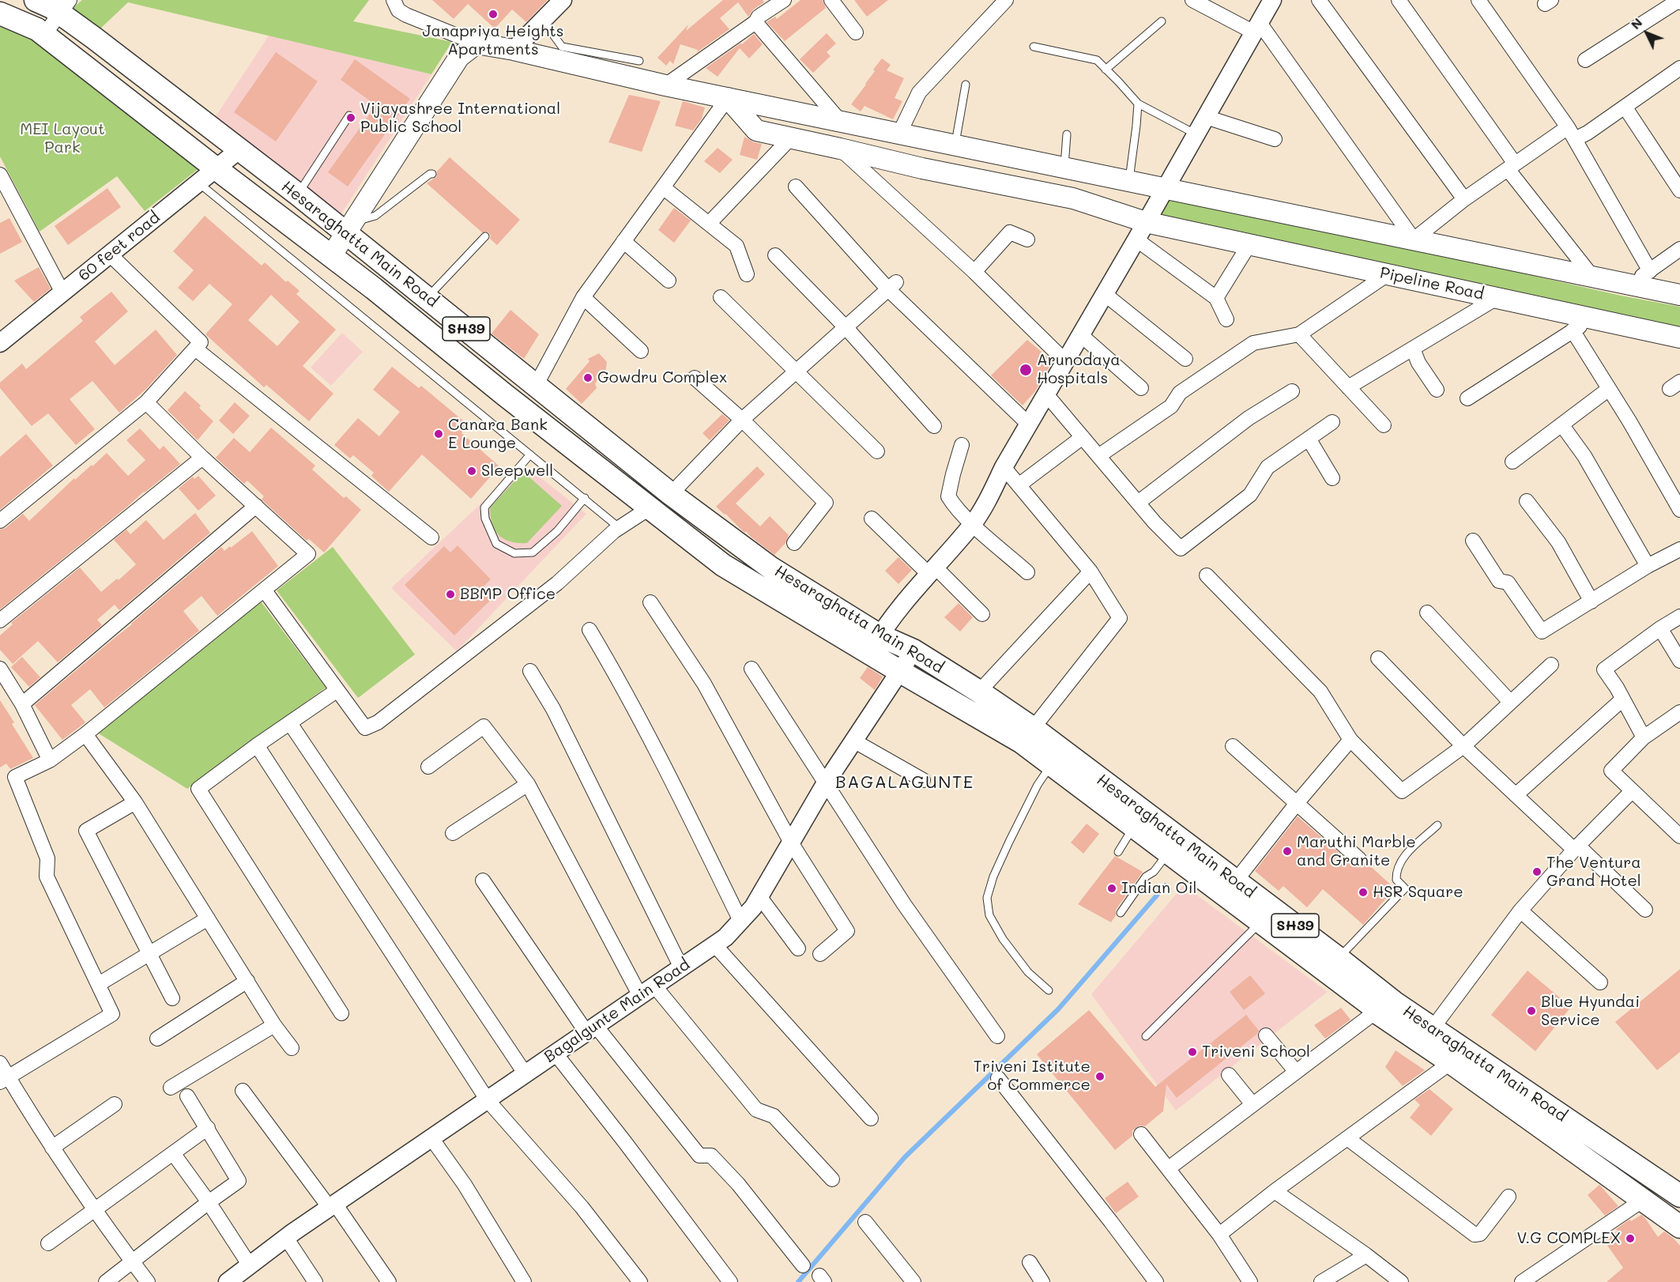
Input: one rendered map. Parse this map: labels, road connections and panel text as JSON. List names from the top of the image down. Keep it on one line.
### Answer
{"streets":{"main road":["Hesaraghatta Main Road","Pipeline Road","SH39"],"street":["60 feet road","Bagalgunte Main Road"]},"crossings":[["Hesaraghatta Main Road","60 feet road"],["Hesaraghatta Main Road","Bagalgunte Main Road"]],"districts":["BAGALAGUNTE"],"parks":["MEI Layout Park"],"places":["Janapriya Heights Apartments","Vijayashree International Public School","Arunodaya Hospitals","Gowdru Complex","Canara Bank E Lounge","Sleepwell","BBMP Office","Maruthi Marble and Granite","The Ventura Grand Hotel","Indian Oil","HSR Square","Blue Hyundai Service","Triveni School","Triveni Istitute of Commerce","V.G COMPLEX"],"north":"top left"}
